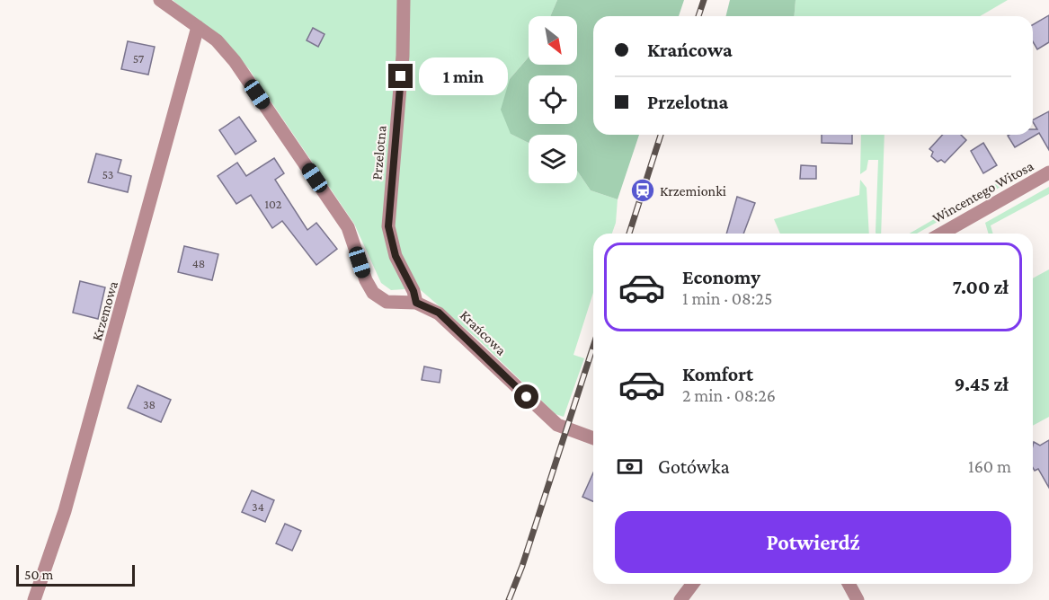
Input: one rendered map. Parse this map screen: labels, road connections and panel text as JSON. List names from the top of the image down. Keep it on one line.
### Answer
{"streets":{"street":["Przelotna","Wincentego Witosa","Krzemowa","Krańcowa"]},"crossings":[["Przelotna","Krańcowa"],["Krzemowa","Krańcowa"]],"places":{"station":["Krzemionki"]},"house_numbers":["57","53","102","48","38","34"],"scale_bar":"50 m","north":"bottom right","page":{"banner":["Krańcowa","Przelotna"],"bubble":"1 min","list":[{"name":"Economy","note":"1 min · 08:25","value":"7.00 zł"},{"name":"Komfort","note":"2 min · 08:26","value":"9.45 zł"}],"pay":["Gotówka","160 m"],"buttons":"Potwierdź","scale":"50 m"}}
